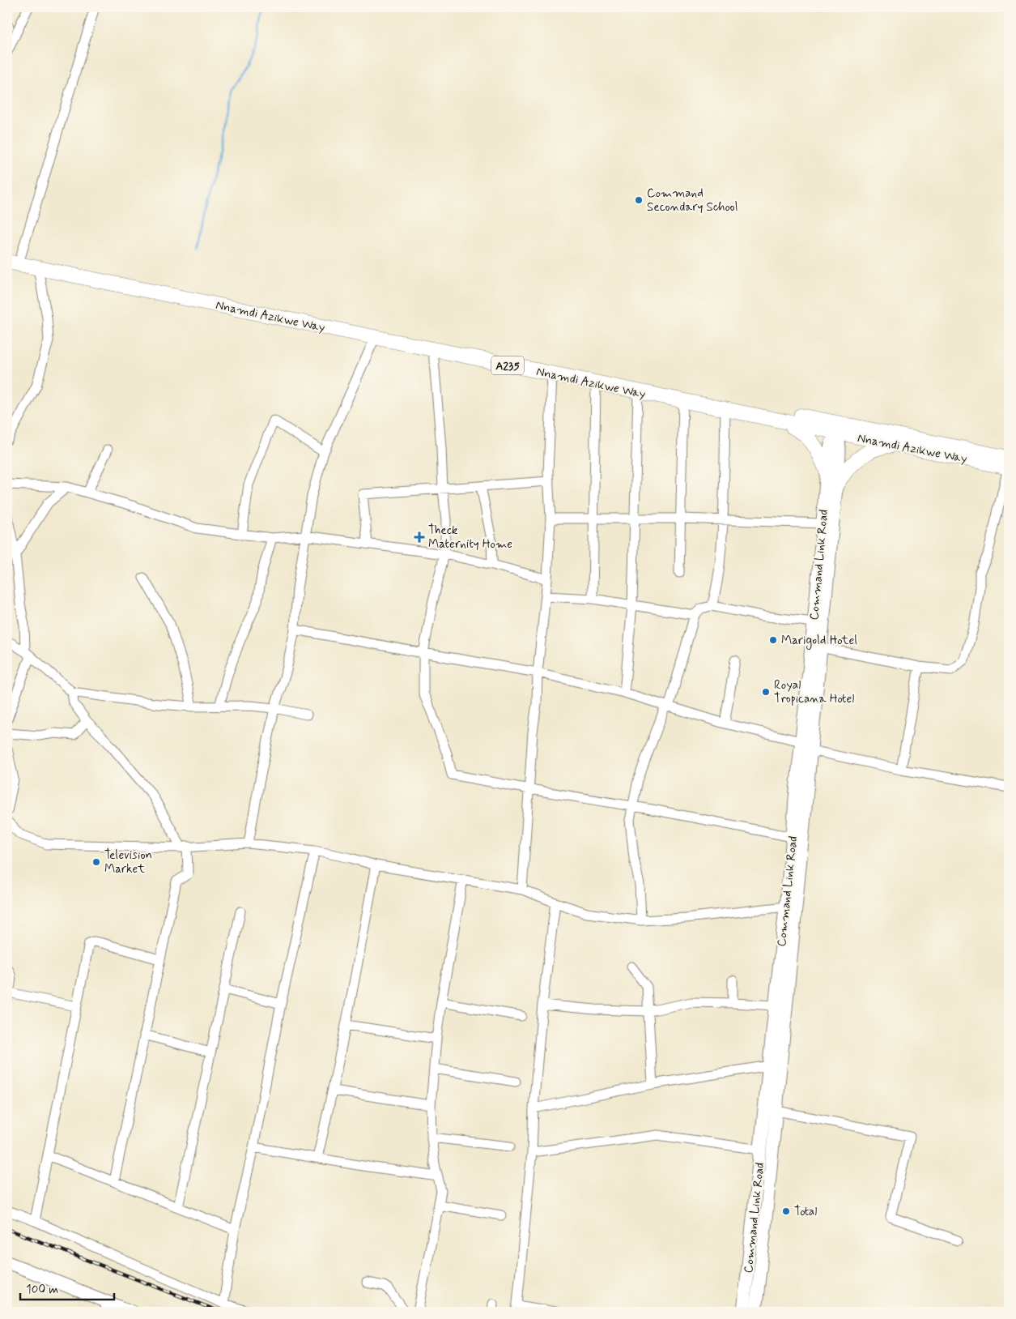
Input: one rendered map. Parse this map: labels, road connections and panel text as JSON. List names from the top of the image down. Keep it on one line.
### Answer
{"streets":{"highway":["Nnamdi Azikwe Way","A235"],"main road":["Command Link Road"]},"crossings":[["Nnamdi Azikwe Way","Command Link Road"]],"places":{"other":["Command Secondary School","Marigold Hotel","Royal Tropicana Hotel","Television Market","Total"],"health":["Theck Maternity Home"]},"scale_bar":"100 m"}
